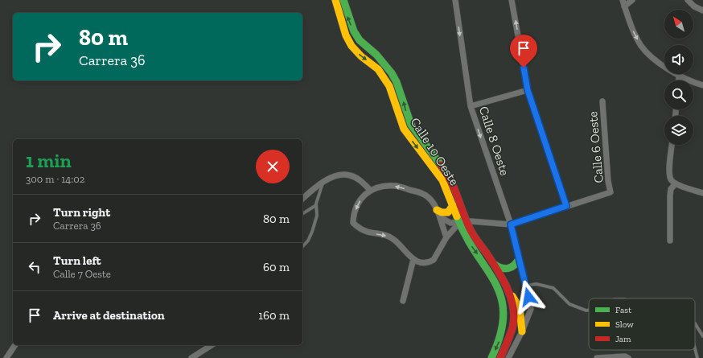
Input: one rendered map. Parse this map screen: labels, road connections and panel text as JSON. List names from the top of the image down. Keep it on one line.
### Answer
{"streets":{"main road":["Calle 10 Oeste"],"street":["Calle 8 Oeste","Calle 6 Oeste"]},"one_way":["Calle 8 Oeste"],"legend":["Fast","Slow","Jam"],"north":"top left","page":{"turn":["80 m","Carrera 36"],"heading":["1 min","300 m · 14:02"],"list":[{"name":"Turn right","note":"Carrera 36","value":"80 m"},{"name":"Turn left","note":"Calle 7 Oeste","value":"60 m"},{"name":"Arrive at destination","value":"160 m"}]}}
